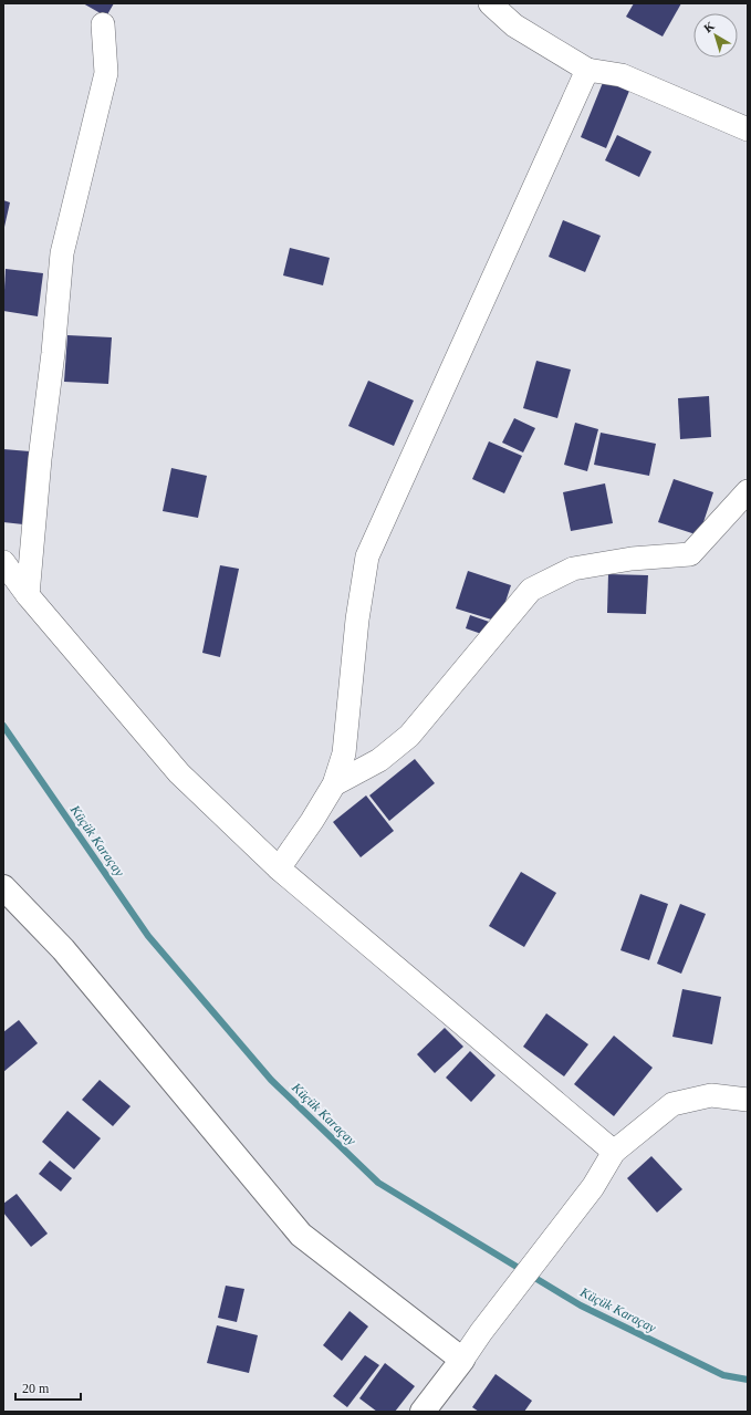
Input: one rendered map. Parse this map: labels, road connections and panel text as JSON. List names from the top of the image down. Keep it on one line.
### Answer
{"water":["Küçük Karaçay"],"scale_bar":"20 m","north":"top left"}
